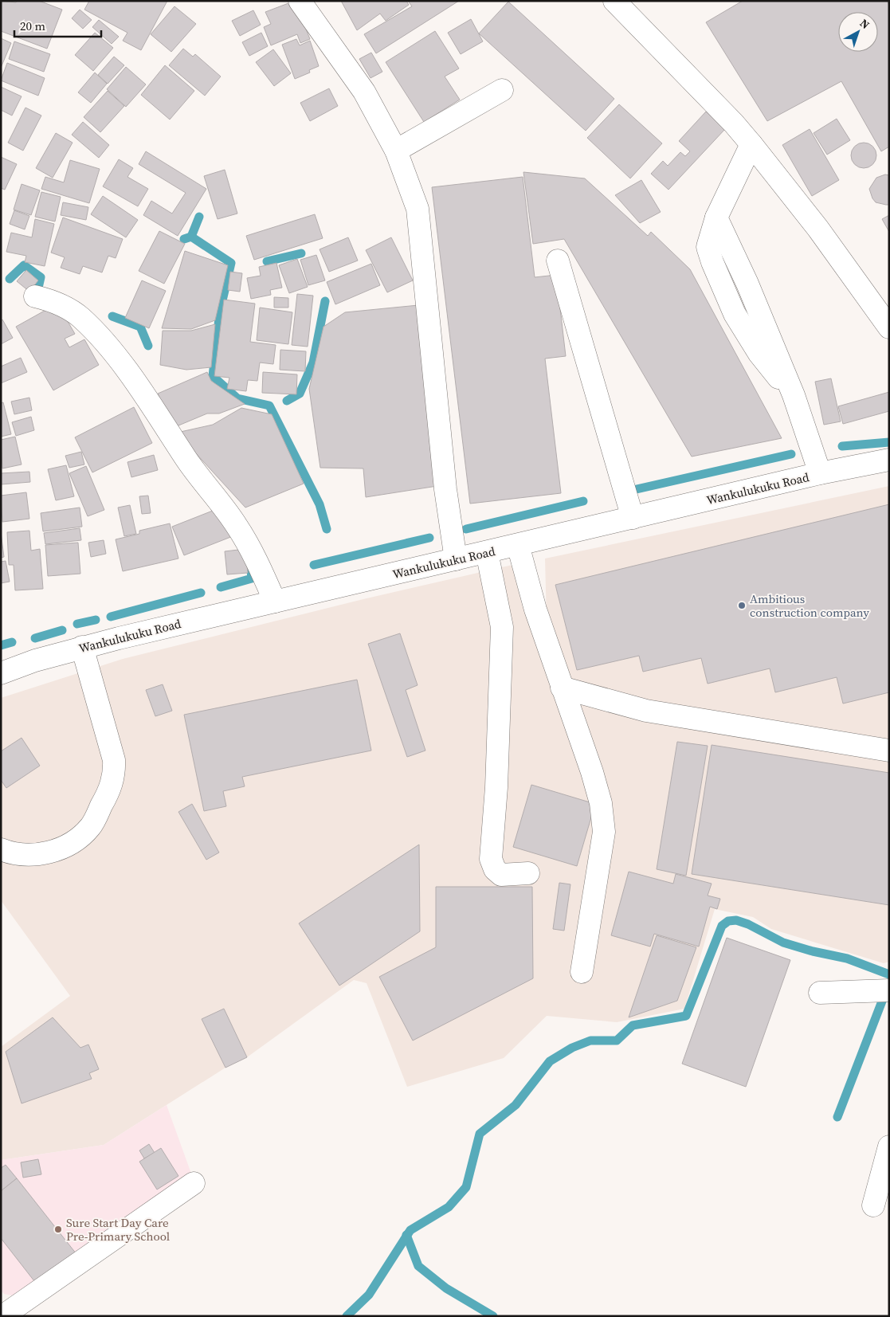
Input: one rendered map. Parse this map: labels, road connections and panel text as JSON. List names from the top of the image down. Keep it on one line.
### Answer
{"streets":{"street":["Wankulukuku Road"]},"places":["Ambitious construction company","Sure Start Day Care Pre-Primary School"],"scale_bar":"20 m","north":"top right"}
